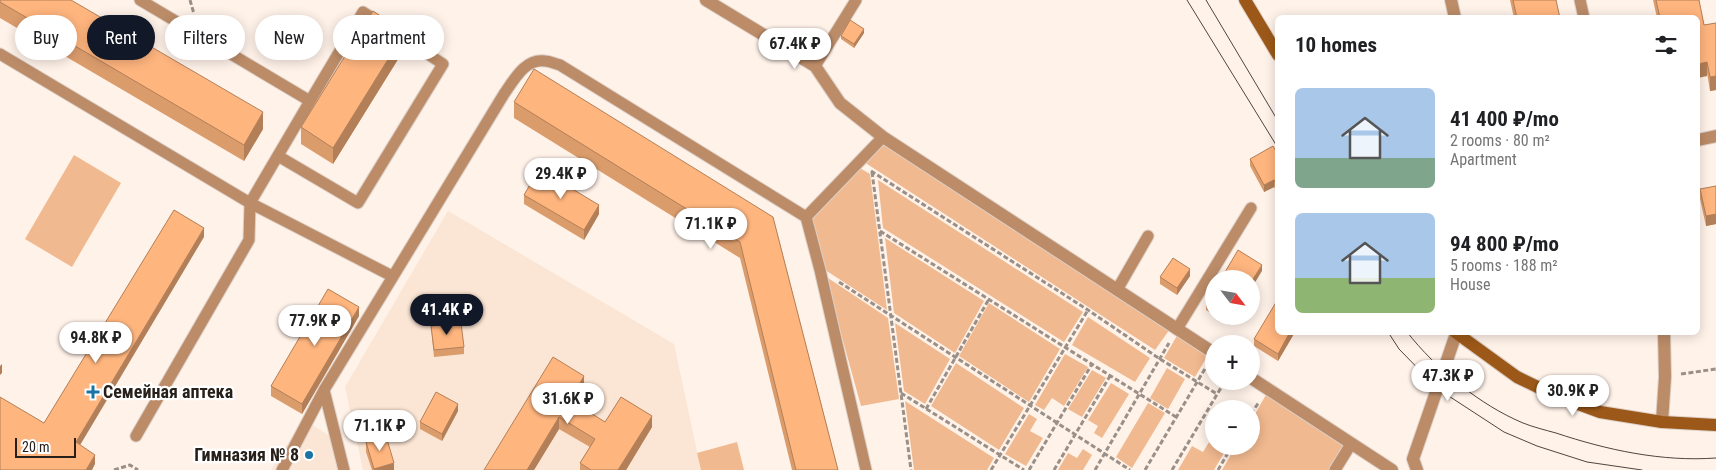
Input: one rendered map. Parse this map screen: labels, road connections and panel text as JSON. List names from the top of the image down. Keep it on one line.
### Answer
{"places":{"health":["Семейная аптека"],"other":["Гимназия № 8"]},"scale_bar":"20 m","north":"bottom right","page":{"chip":["Buy","Rent","Filters","New","Apartment"],"heading":"10 homes","price":["67.4K ₽","29.4K ₽","71.1K ₽","41.4K ₽","77.9K ₽","94.8K ₽","47.3K ₽","30.9K ₽","31.6K ₽","71.1K ₽"],"list":[{"name":"41 400 ₽/mo","note":"2 rooms · 80 m² · Apartment"},{"name":"94 800 ₽/mo","note":"5 rooms · 188 m² · House"}],"map_buttons":["+","−"],"scale":"20 m"}}
